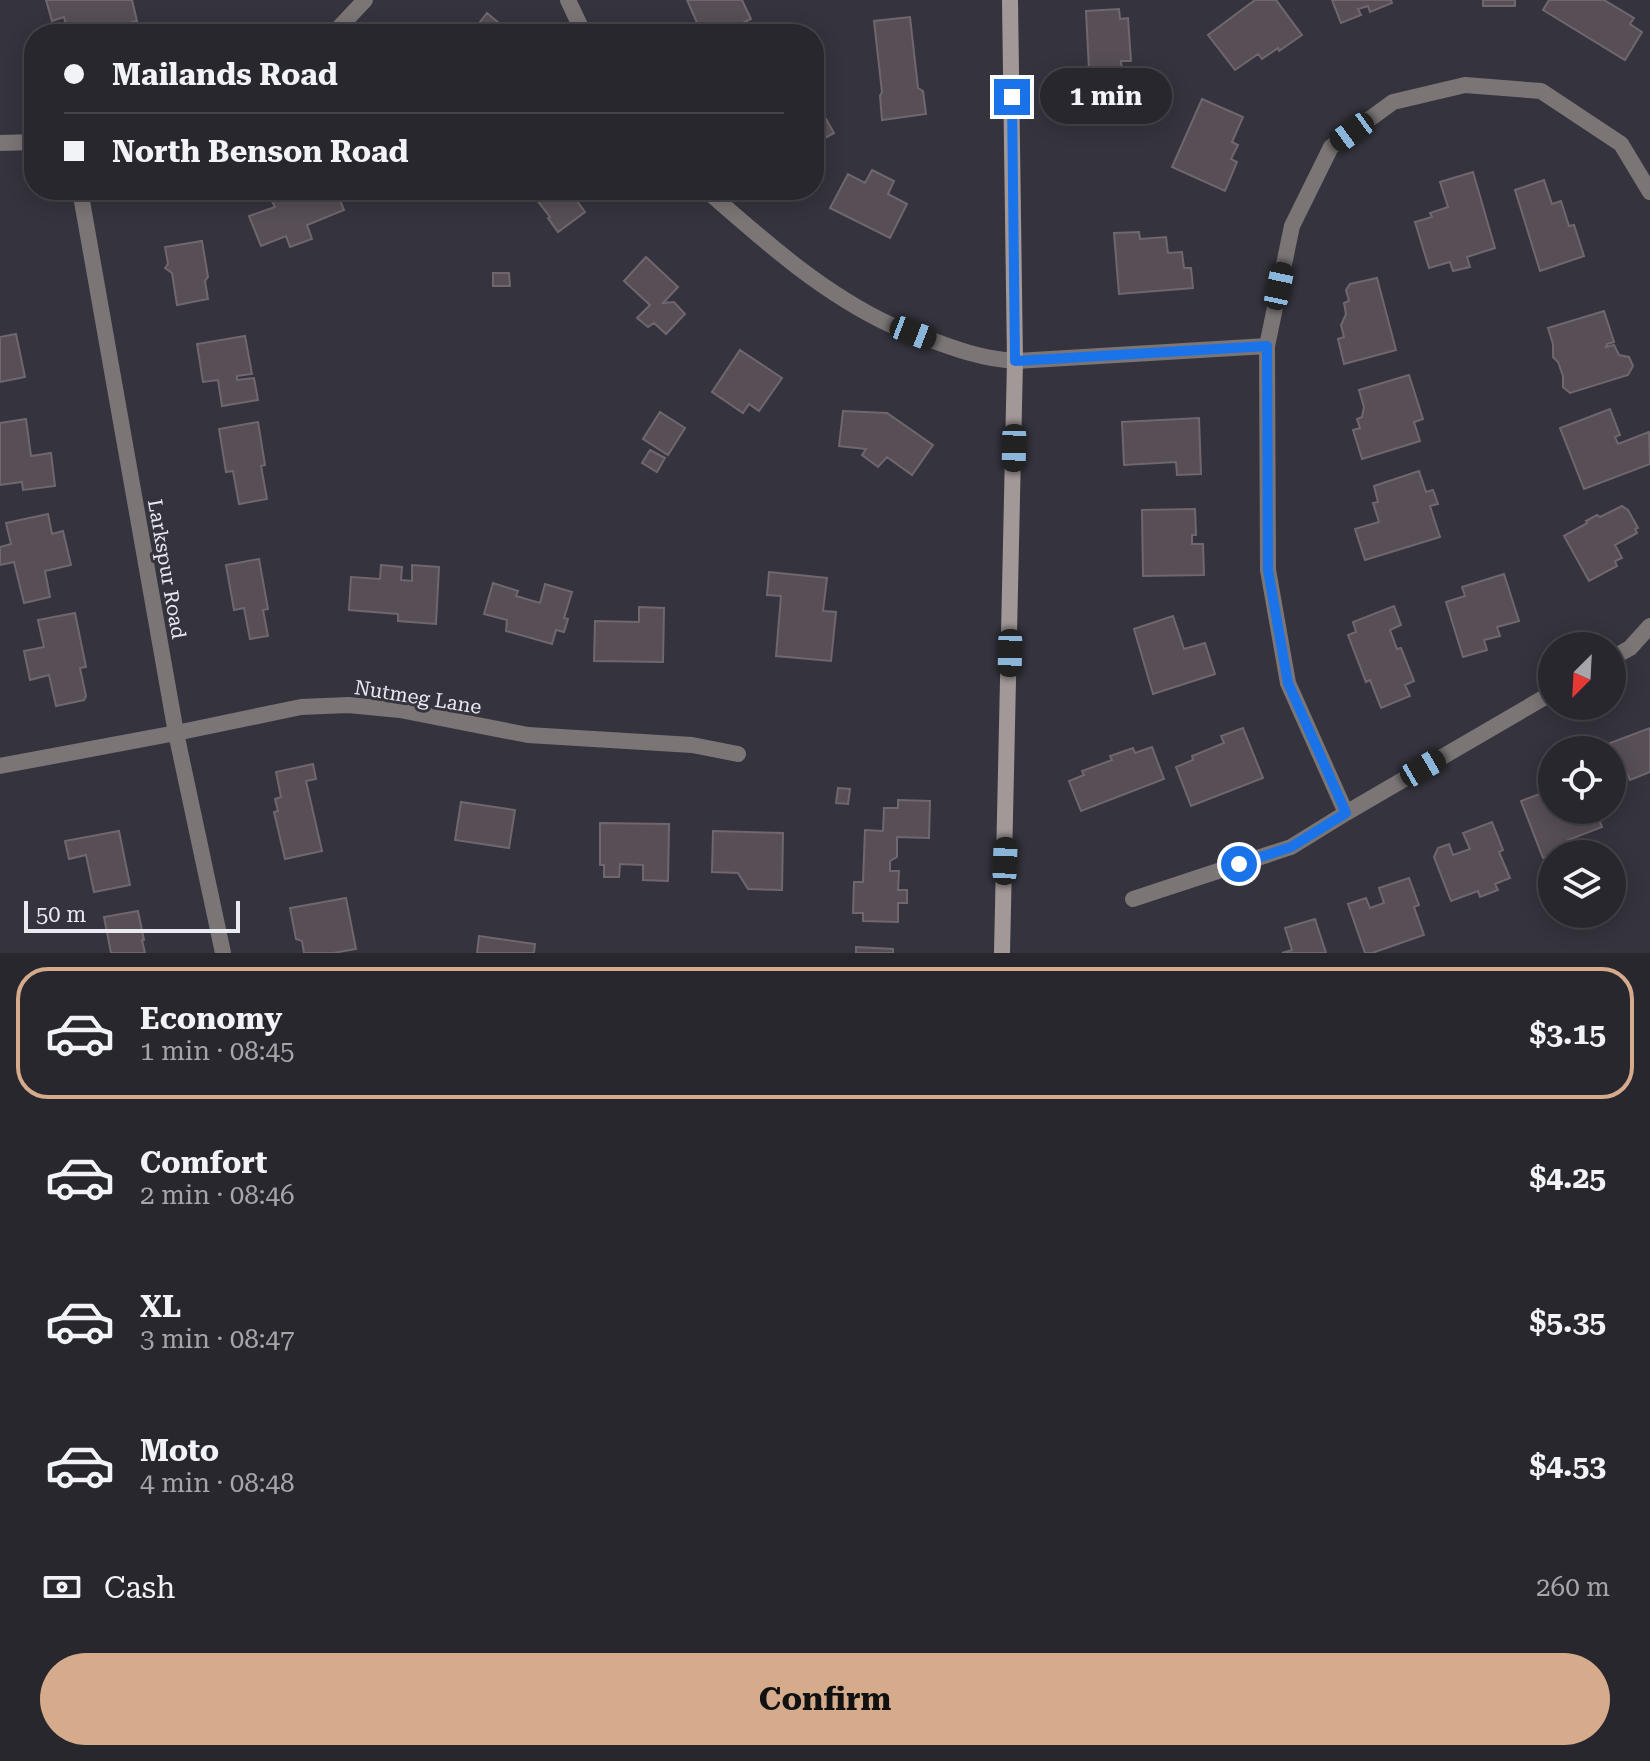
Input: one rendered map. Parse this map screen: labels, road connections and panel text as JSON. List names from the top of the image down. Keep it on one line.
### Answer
{"streets":{"street":["Larkspur Road","Nutmeg Lane"]},"crossings":[["Larkspur Road","Nutmeg Lane"]],"scale_bar":"50 m","north":"bottom left","page":{"banner":["Mailands Road","North Benson Road"],"bubble":"1 min","scale":"50 m","list":[{"name":"Economy","note":"1 min · 08:45","value":"$3.15"},{"name":"Comfort","note":"2 min · 08:46","value":"$4.25"},{"name":"XL","note":"3 min · 08:47","value":"$5.35"},{"name":"Moto","note":"4 min · 08:48","value":"$4.53"}],"pay":["Cash","260 m"],"buttons":"Confirm"}}
